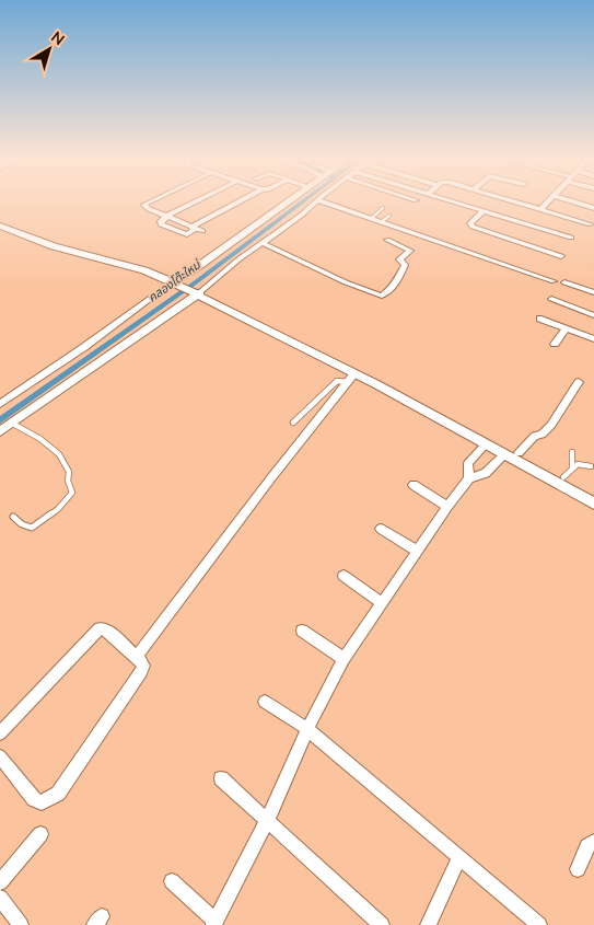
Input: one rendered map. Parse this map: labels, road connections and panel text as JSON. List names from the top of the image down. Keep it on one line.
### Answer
{"water":["คลองโต๊ะใหม่"],"north":"top right"}
